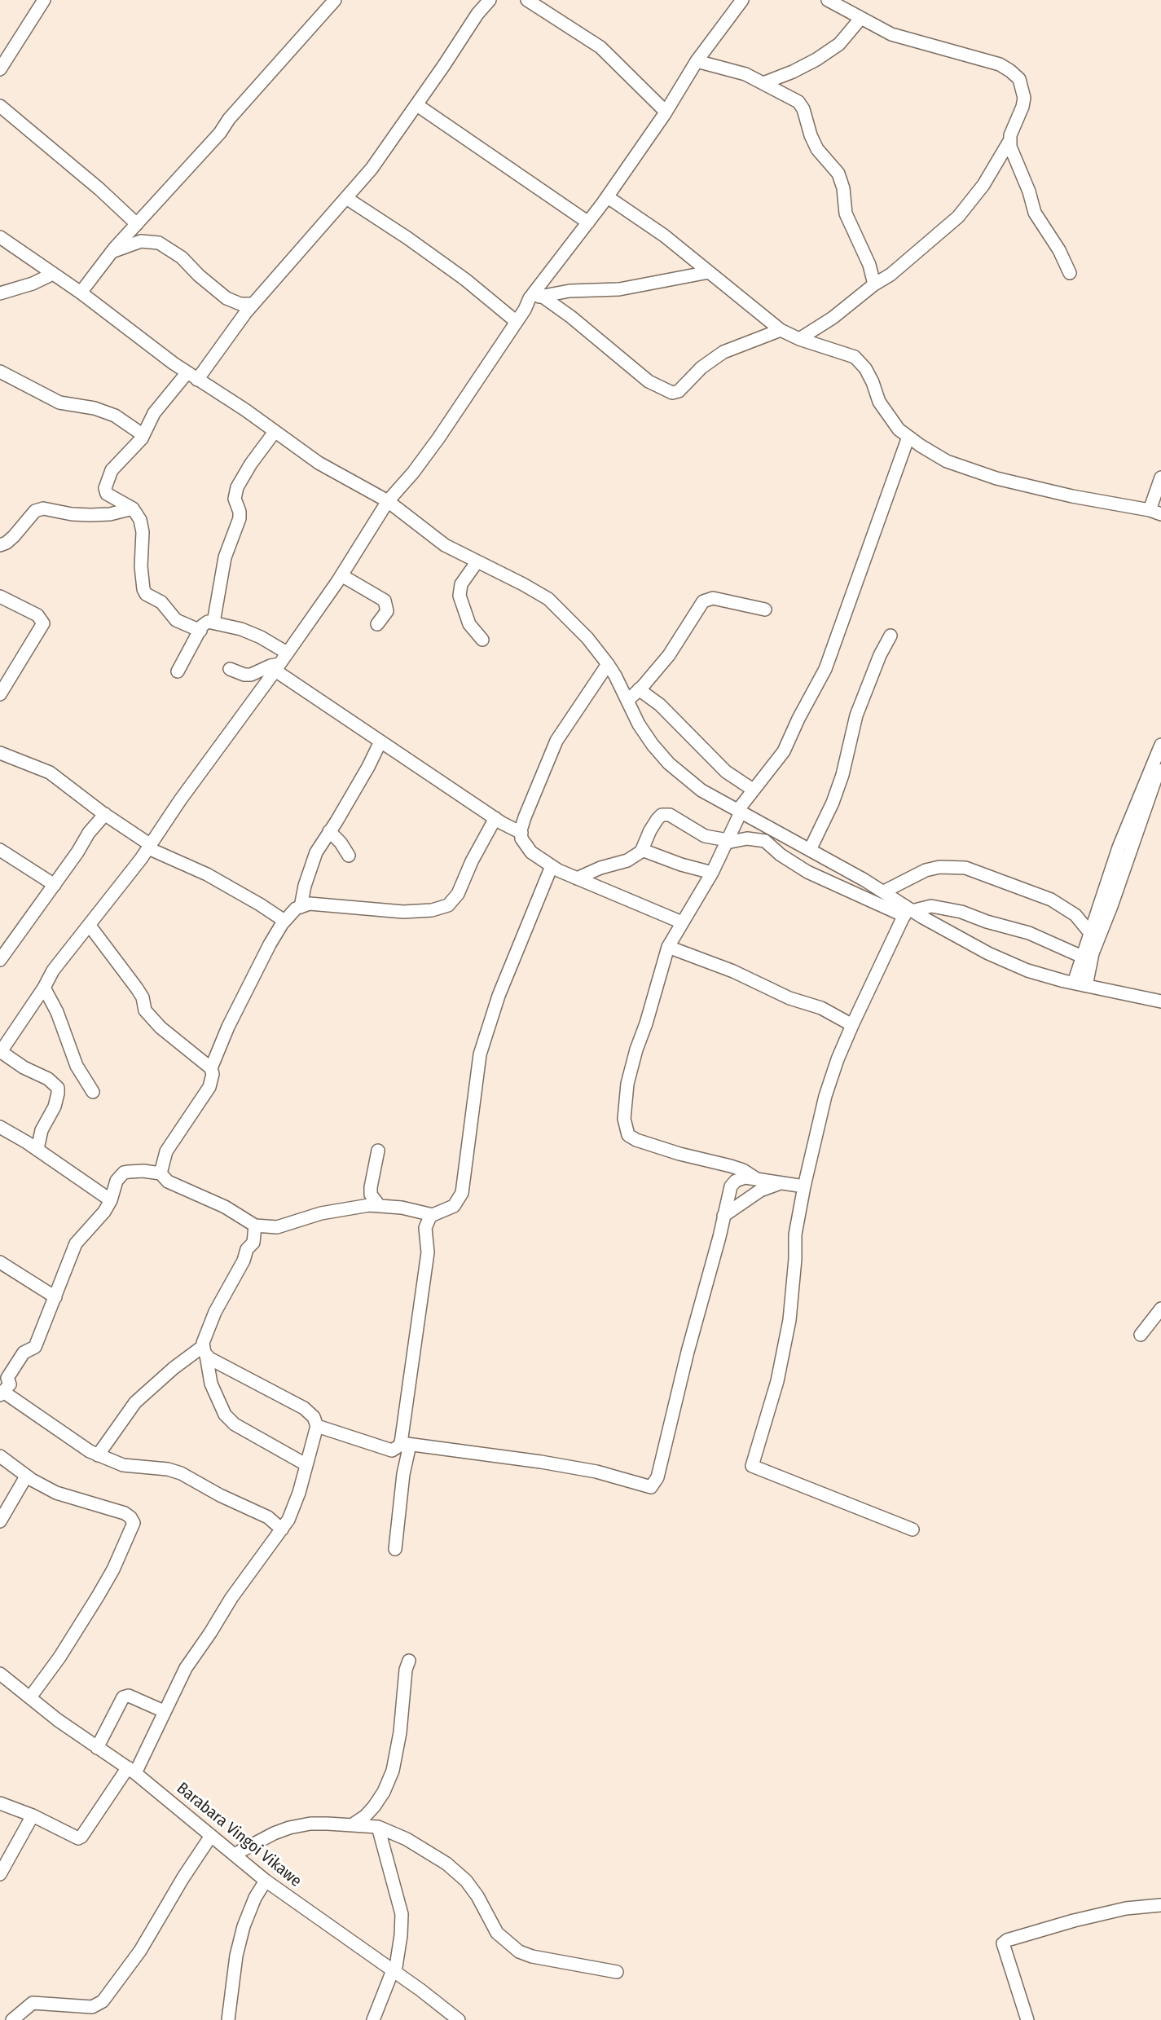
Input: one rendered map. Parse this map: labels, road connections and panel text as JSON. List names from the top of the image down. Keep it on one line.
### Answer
{"streets":{"street":["Barabara Vingoi Vikawe"]}}
